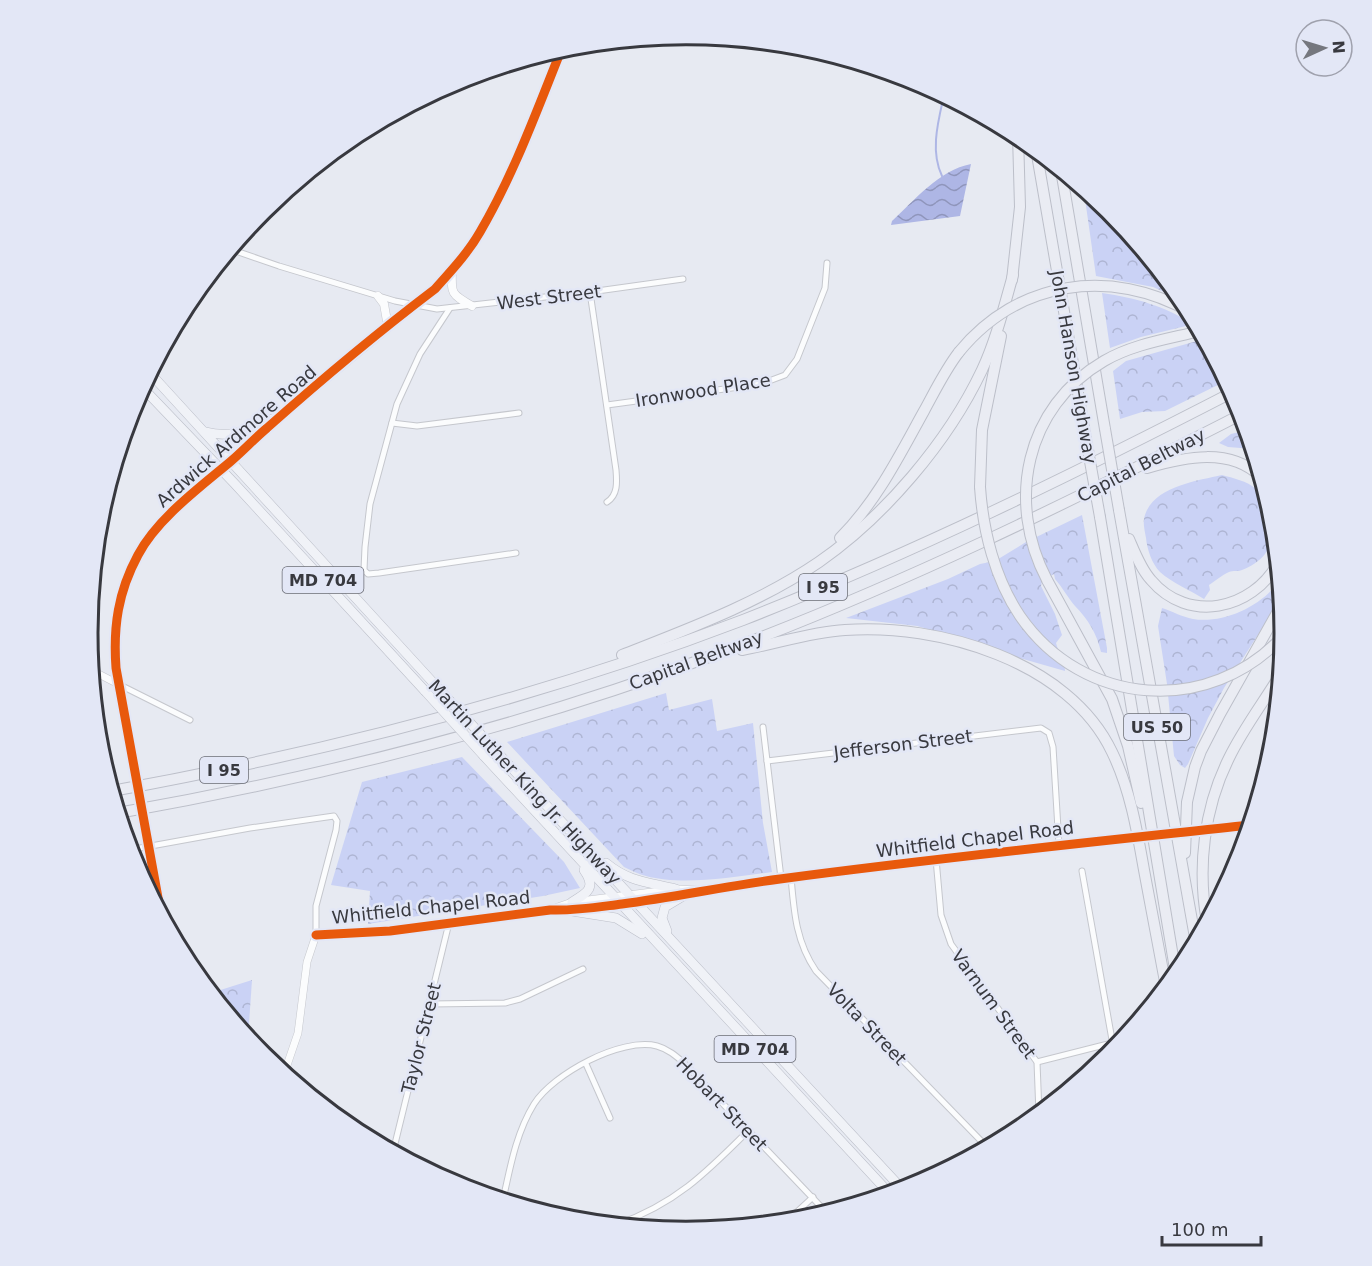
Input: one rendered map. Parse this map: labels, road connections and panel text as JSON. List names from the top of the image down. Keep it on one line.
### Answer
{"streets":{"highway":["John Hanson Highway","Capital Beltway","I 95","US 50"],"main road":["Ardwick Ardmore Road","MD 704","Martin Luther King Jr. Highway"],"street":["West Street","Ironwood Place","Jefferson Street","Whitfield Chapel Road","Varnum Street","Volta Street","Taylor Street","Hobart Street"]},"crossings":[["West Street","Ardwick Ardmore Road"],["Ardwick Ardmore Road","Martin Luther King Jr. Highway"],["Jefferson Street","Whitfield Chapel Road"],["Martin Luther King Jr. Highway","Whitfield Chapel Road"],["Whitfield Chapel Road","Varnum Street"],["Whitfield Chapel Road","Volta Street"],["Whitfield Chapel Road","Taylor Street"]],"scale_bar":"100 m","north":"right"}
